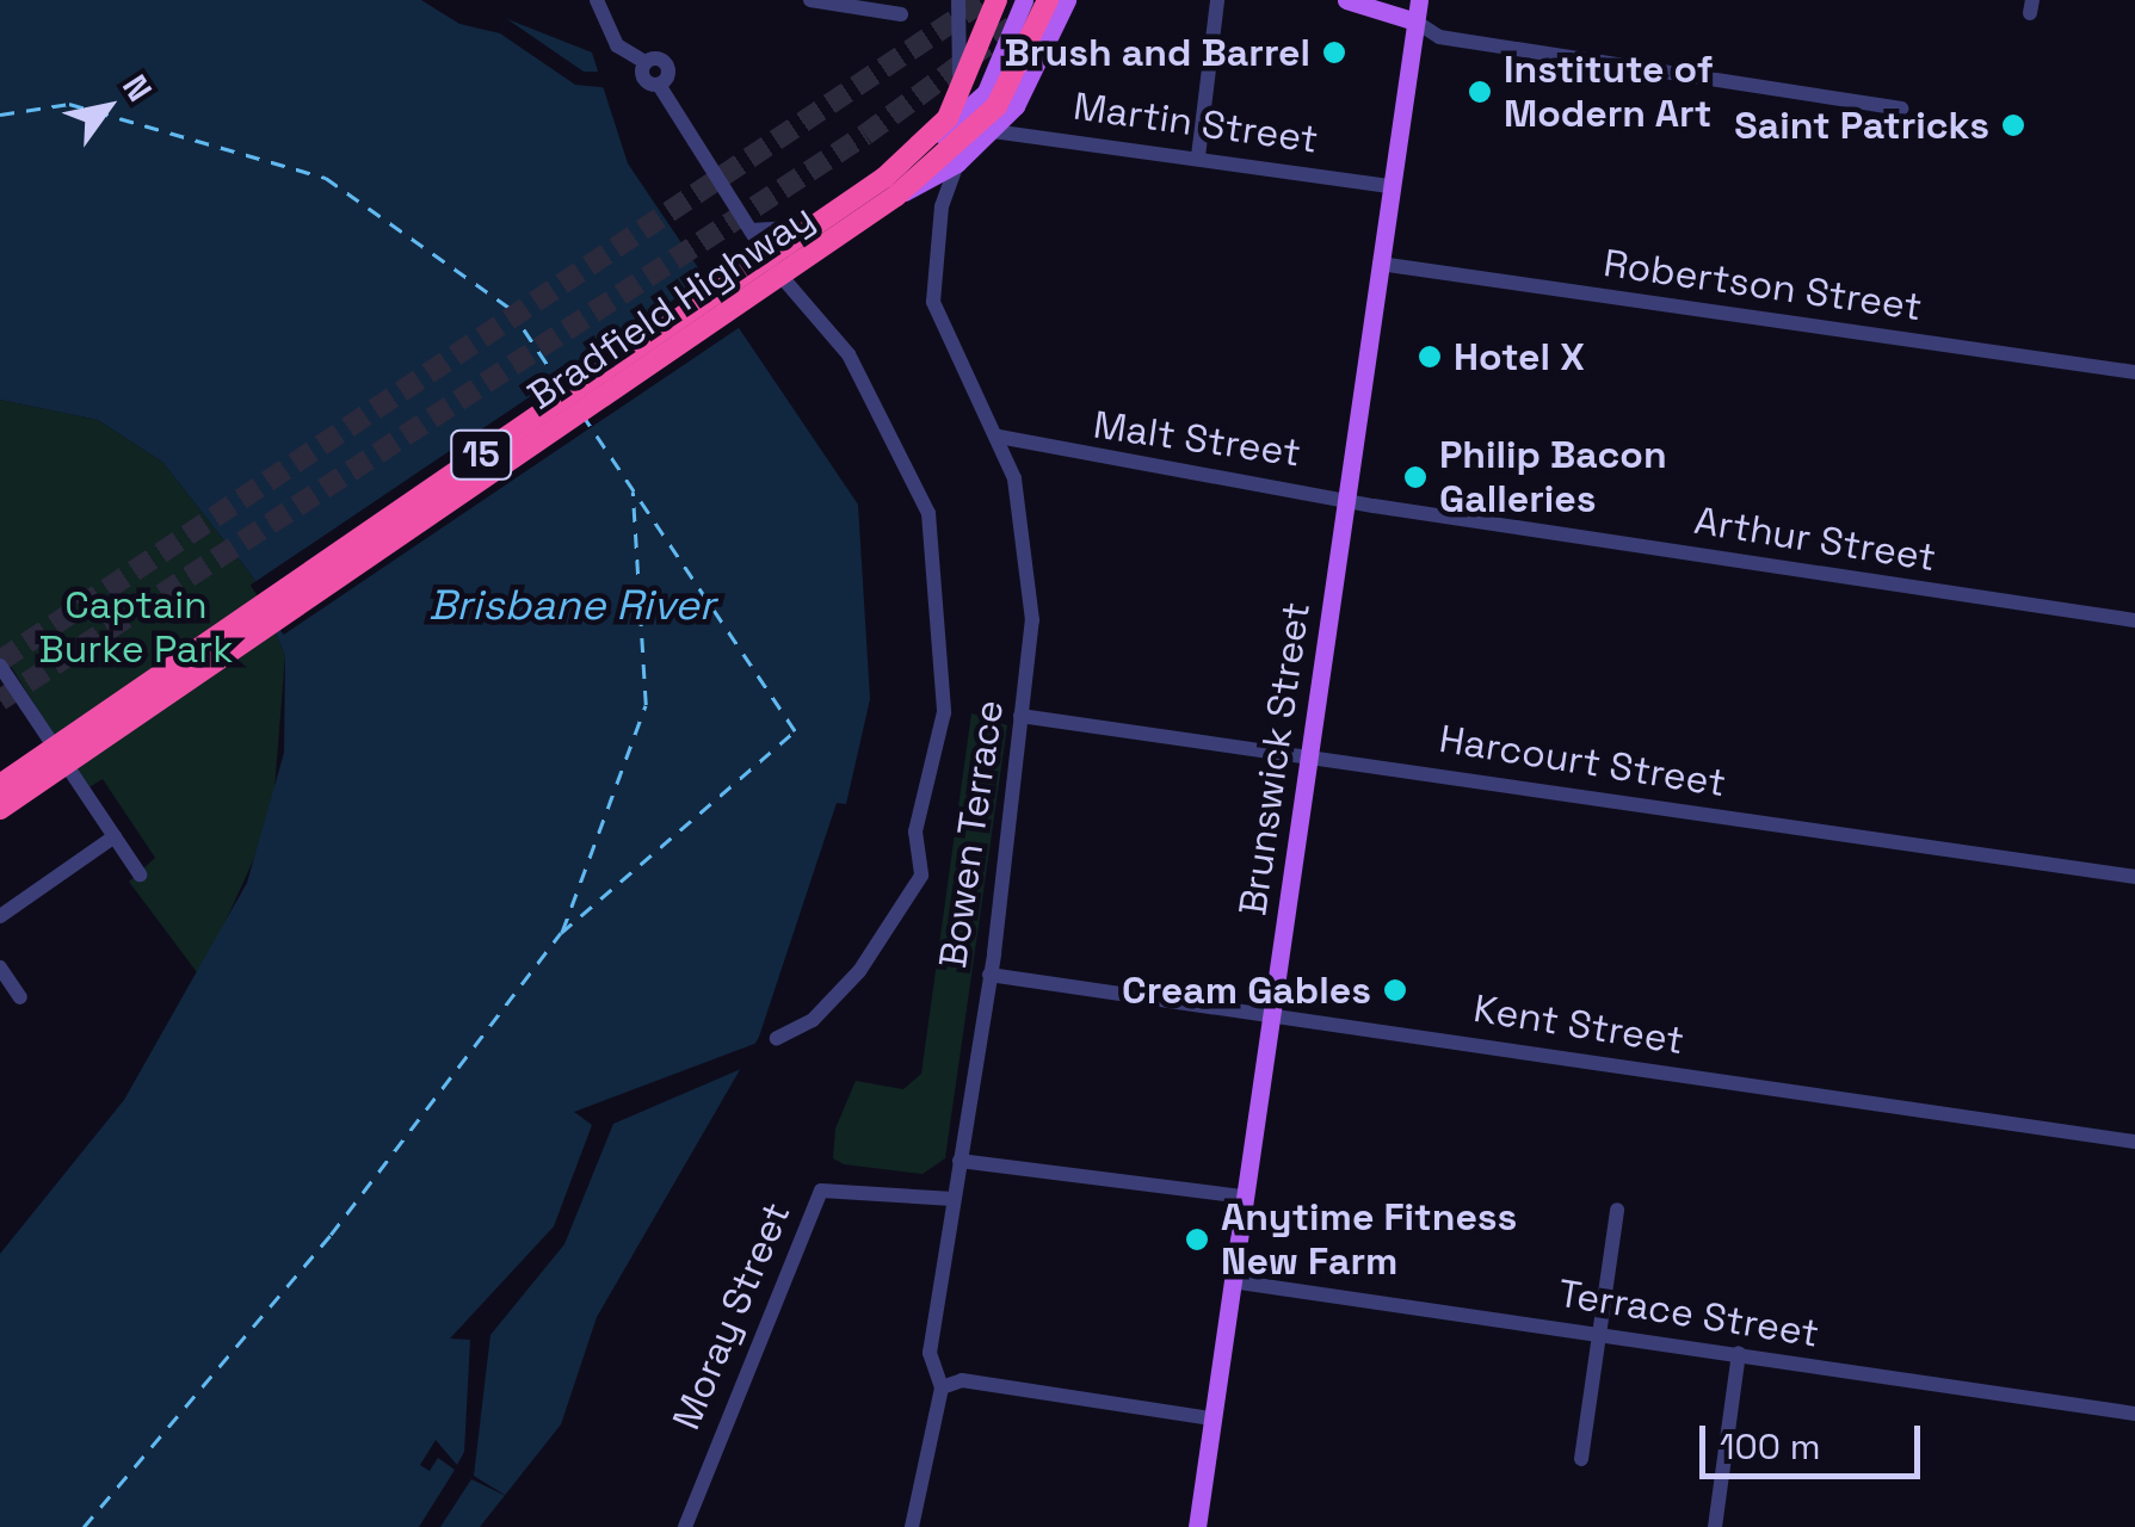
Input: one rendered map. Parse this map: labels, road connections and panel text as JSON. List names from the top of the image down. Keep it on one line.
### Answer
{"streets":{"highway":["Bradfield Highway","15"],"main road":["Brunswick Street"],"street":["Martin Street","Robertson Street","Malt Street","Arthur Street","Harcourt Street","Bowen Terrace","Kent Street","Terrace Street","Moray Street"]},"crossings":[["Martin Street","Brunswick Street"],["Robertson Street","Brunswick Street"],["Bradfield Highway","15"],["Malt Street","Arthur Street"],["Malt Street","Brunswick Street"],["Malt Street","Bowen Terrace"],["Arthur Street","Brunswick Street"],["Brunswick Street","Harcourt Street"],["Brunswick Street","Kent Street"],["Brunswick Street","Terrace Street"],["Harcourt Street","Bowen Terrace"],["Bowen Terrace","Kent Street"],["Bowen Terrace","Moray Street"]],"water":["Brisbane River"],"parks":["Captain Burke Park"],"places":["Brush and Barrel","Institute of Modern Art","Saint Patricks","Hotel X","Philip Bacon Galleries","Cream Gables","Anytime Fitness New Farm"],"scale_bar":"100 m","north":"top right"}
